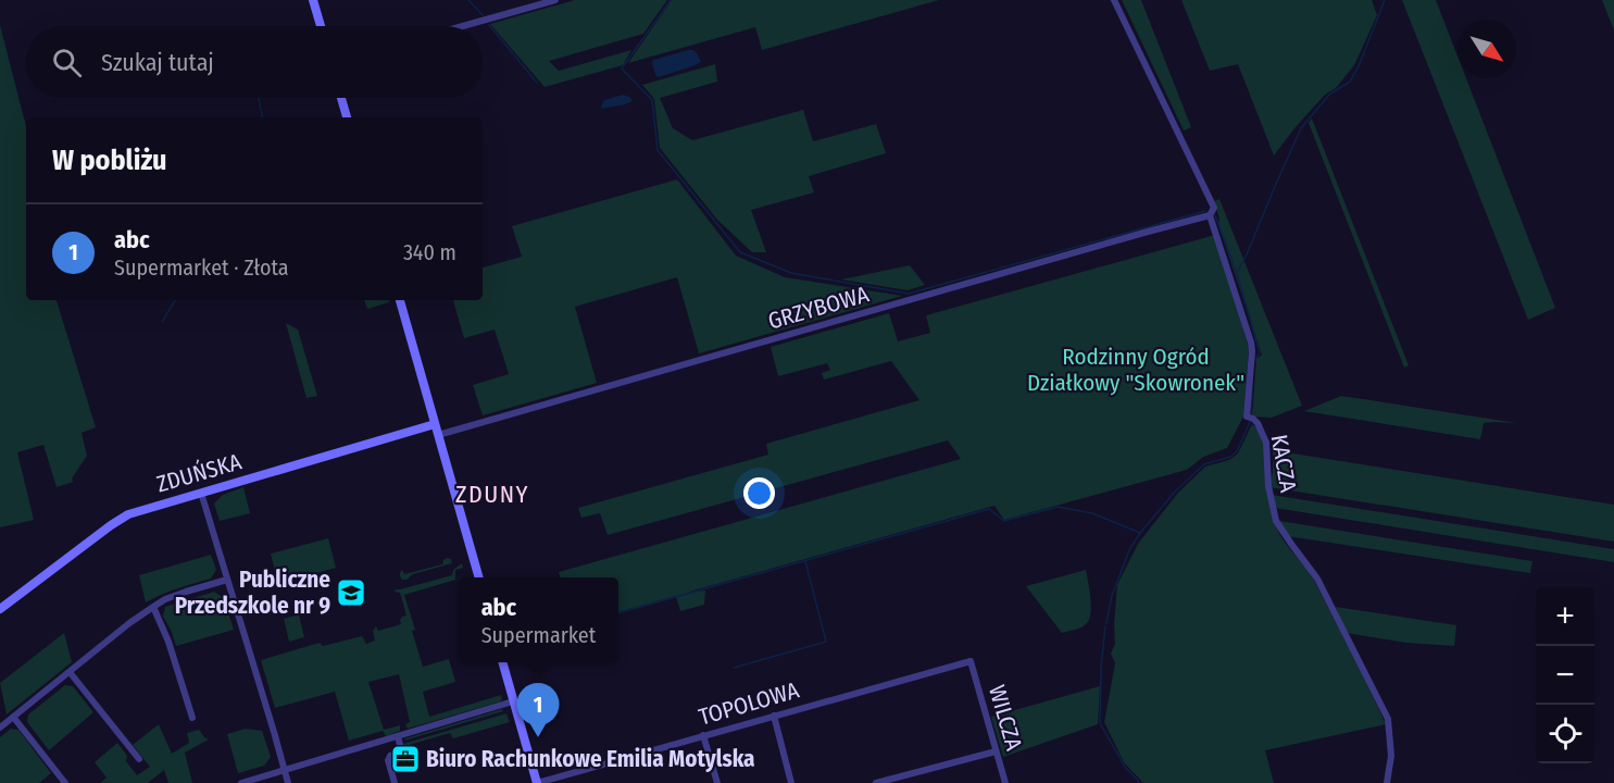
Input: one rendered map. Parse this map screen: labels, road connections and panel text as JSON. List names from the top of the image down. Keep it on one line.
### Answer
{"streets":{"street":["GRZYBOWA","KACZA","ZDUŃSKA","TOPOLOWA","WILCZA"]},"crossings":[["GRZYBOWA","KACZA"],["TOPOLOWA","WILCZA"]],"districts":["ZDUNY"],"parks":["Rodzinny Ogród Działkowy \"Skowronek\""],"places":{"school or university":["Publiczne Przedszkole nr 9"],"office":["Biuro Rachunkowe Emilia Motylska"]},"north":"bottom right","page":{"search":"Szukaj tutaj","heading":"W pobliżu","list":[{"mark":"1","name":"abc","note":"Supermarket · Złota","value":"340 m"}],"popup":["abc","Supermarket"],"map_buttons":["+","−"],"pins":"1"}}
